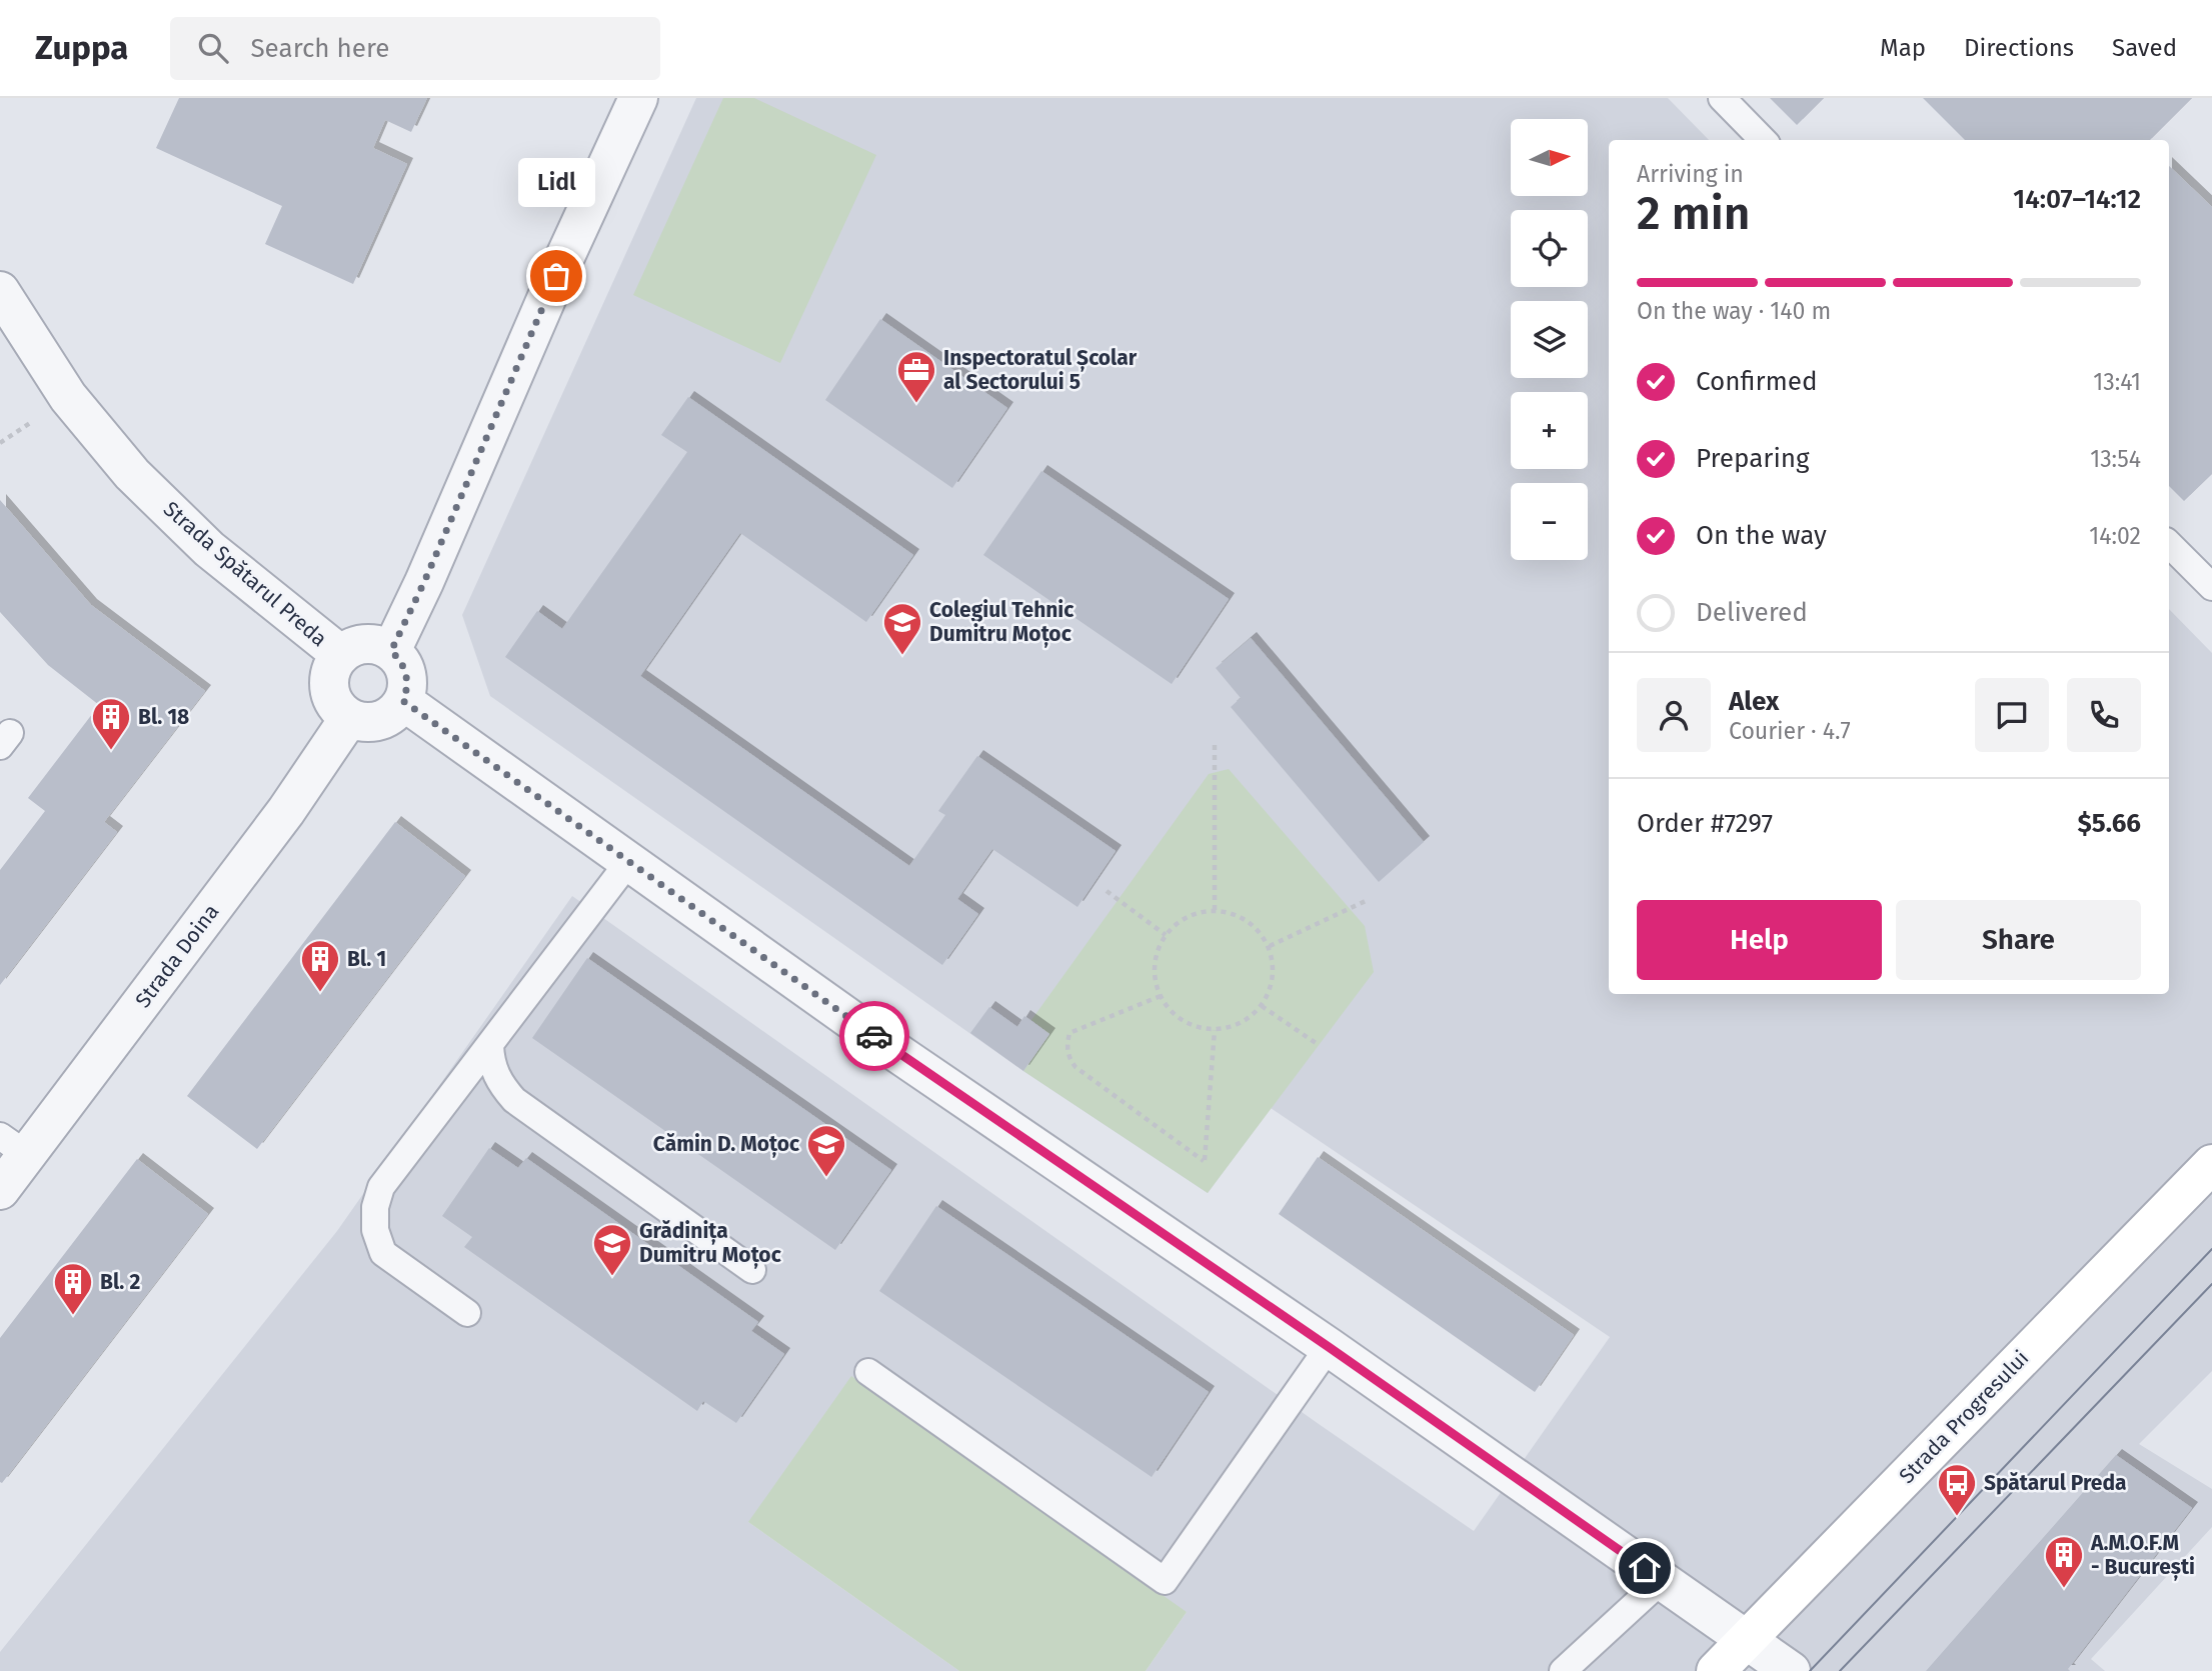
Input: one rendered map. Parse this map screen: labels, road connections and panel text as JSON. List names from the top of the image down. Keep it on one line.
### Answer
{"streets":{"main road":["Strada Progresului"],"street":["Strada Spătarul Preda","Strada Doina"]},"crossings":[["Strada Spătarul Preda","Strada Doina"]],"places":{"other":["Lidl"],"office":["Inspectoratul Școlar al Sectorului 5"],"school or university":["Colegiul Tehnic Dumitru Moțoc","Cămin D. Moțoc","Grădinița Dumitru Moțoc"],"building":["Bl. 18","Bl. 1","Bl. 2","A.M.O.F.M - București"],"bus stop":["Spătarul Preda"]},"north":"right","page":{"header":"Zuppa","search":"Search here","nav":["Map","Directions","Saved"],"map_buttons":["+","−"],"heading":["2 min","Arriving in","14:07–14:12"],"panel":["Alex","Courier · 4.7","Order #7297","$5.66"],"bubble":"Lidl","bar":"On the way · 140 m","list":[["Confirmed","13:41"],["Preparing","13:54"],["On the way","14:02"],"Delivered"],"buttons":["Help","Share"]}}
